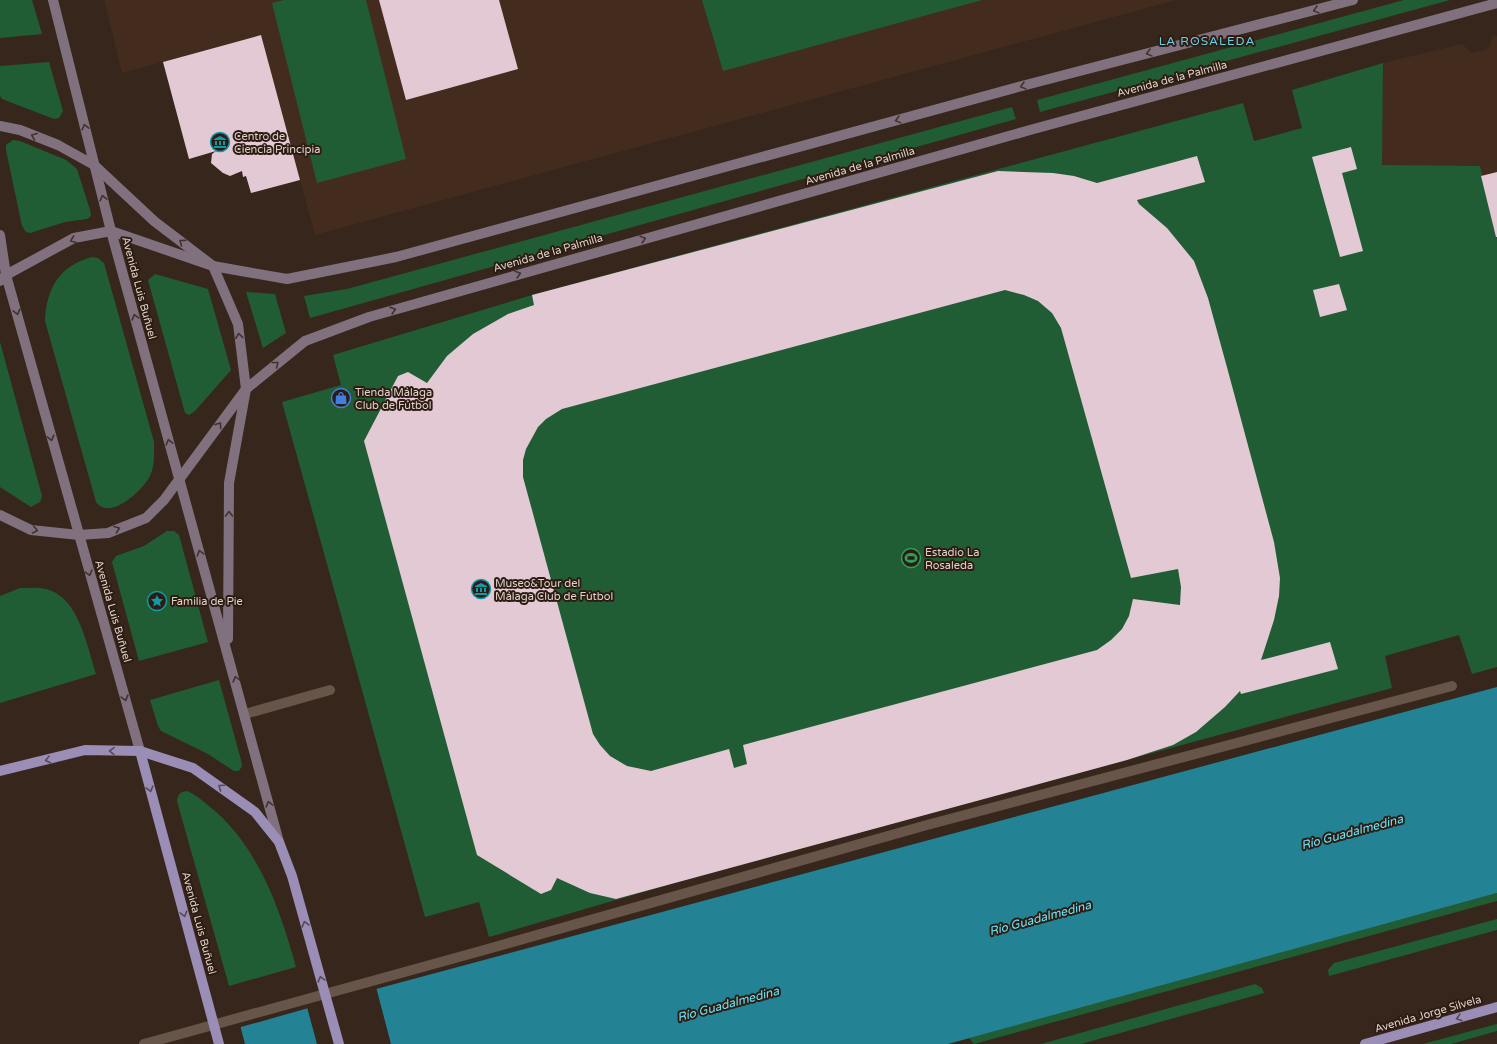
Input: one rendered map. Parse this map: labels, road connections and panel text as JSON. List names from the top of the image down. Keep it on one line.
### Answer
{"streets":{"main road":["Avenida de la Palmilla","Avenida Luis Buñuel","Avenida Jorge Silvela"]},"crossings":[["Avenida de la Palmilla","Avenida Luis Buñuel"]],"one_way":["Avenida Jorge Silvela"],"districts":["LA ROSALEDA"],"water":["Río Guadalmedina"],"places":{"museum":["Centro de Ciencia Principia","Museo&Tour del Málaga Club de Fútbol"],"shop":["Tienda Málaga Club de Fútbol"],"sports":["Estadio La Rosaleda"],"place":["Familia de Pie"]}}
